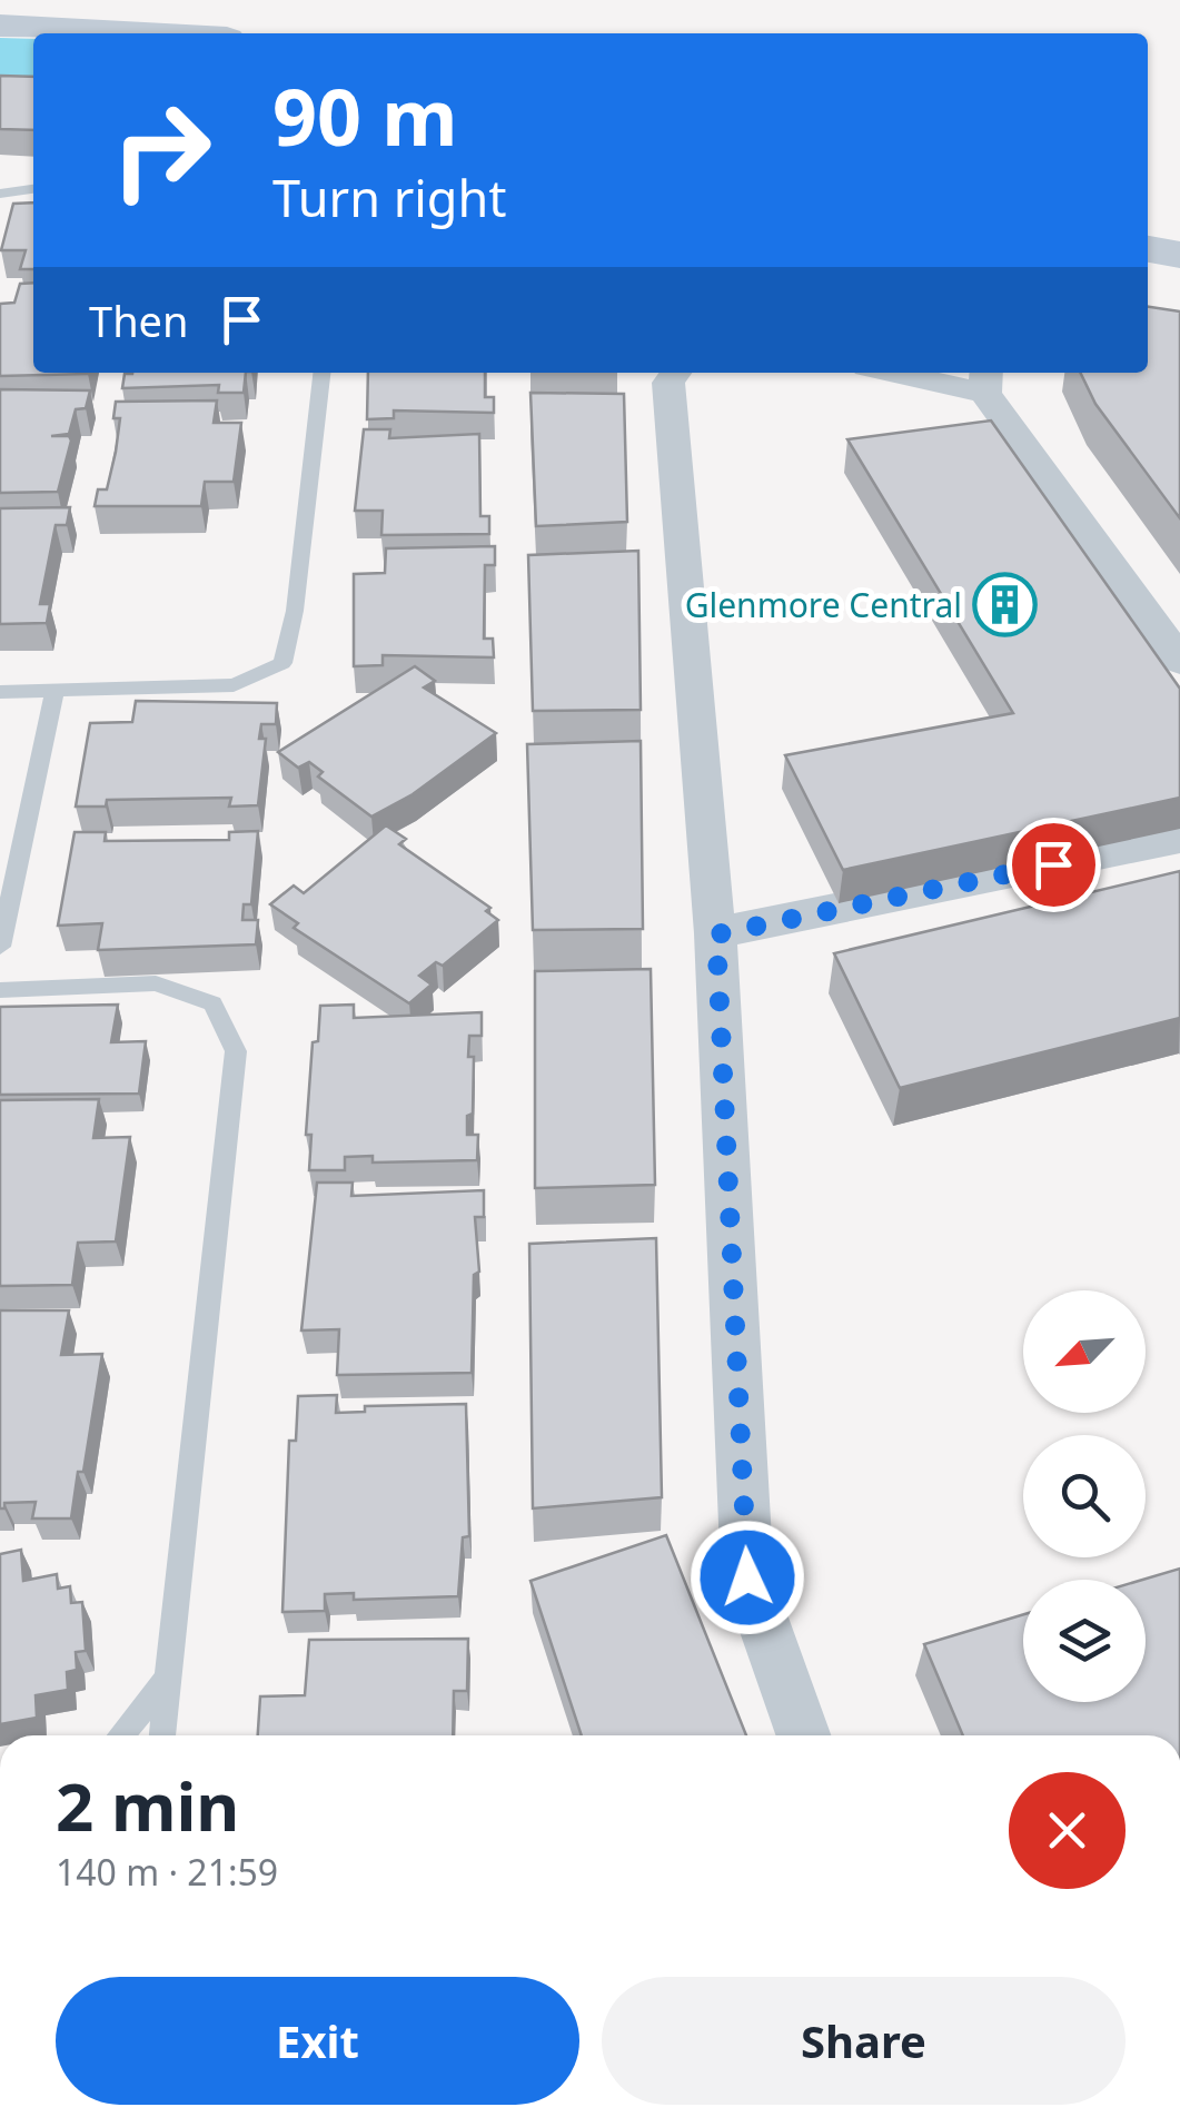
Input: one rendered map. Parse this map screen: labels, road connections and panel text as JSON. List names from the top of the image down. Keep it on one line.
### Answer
{"places":{"building":["Glenmore Central"]},"north":"bottom left","page":{"turn":["90 m","Turn right"],"then":"Then","heading":["2 min","140 m · 21:59"],"buttons":["Exit","Share"]}}
